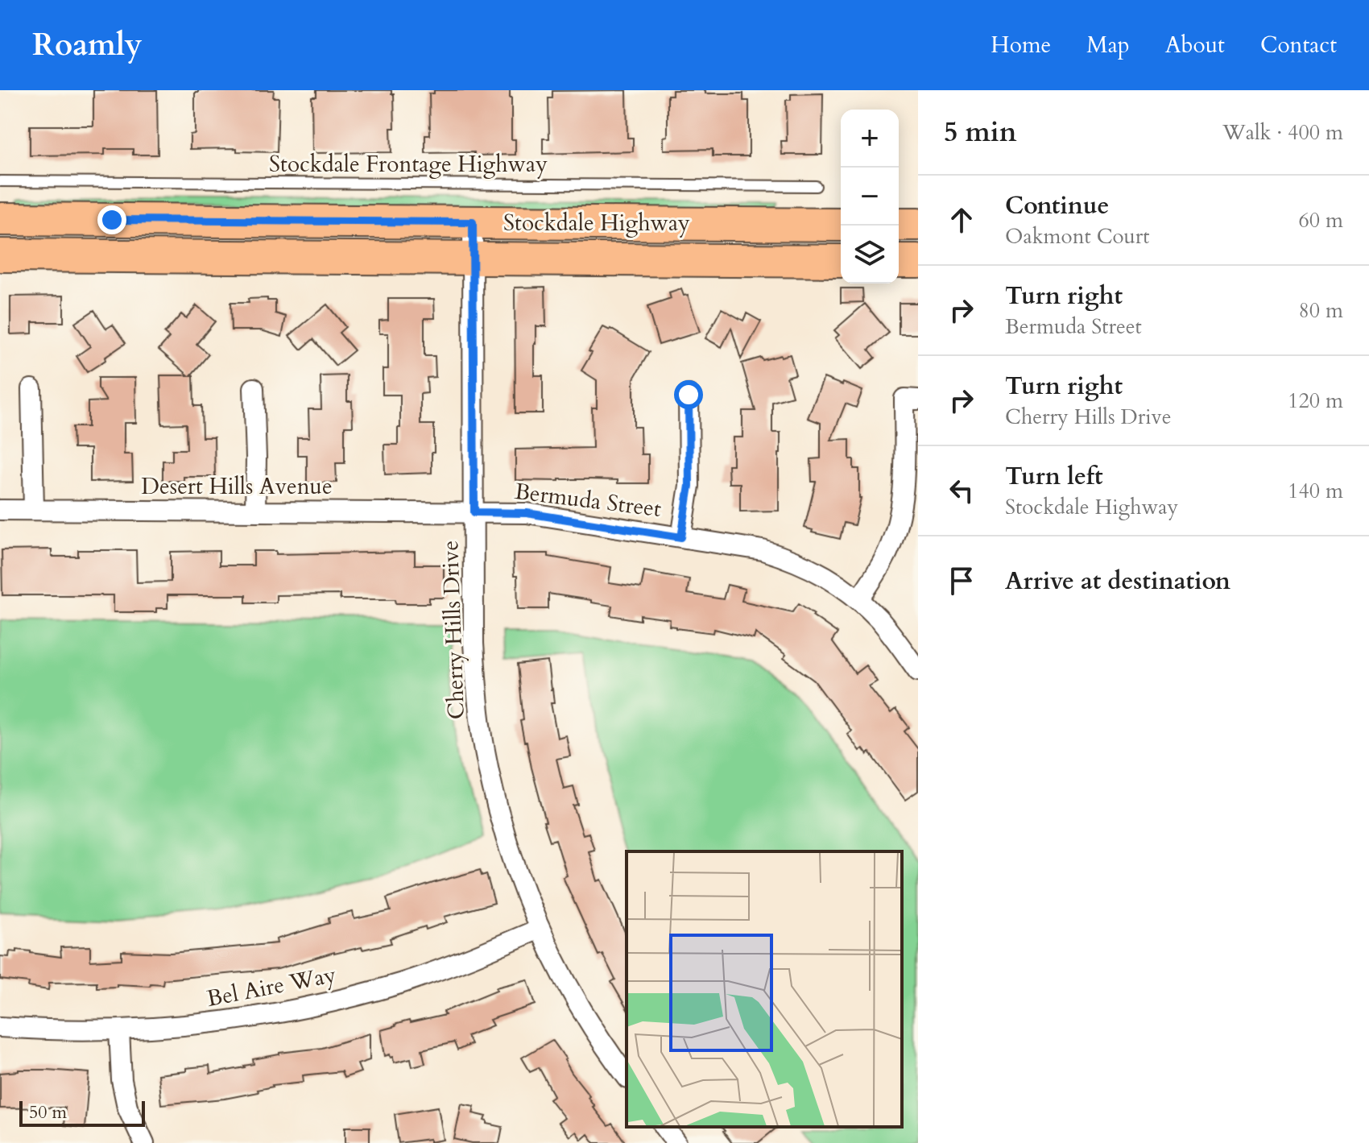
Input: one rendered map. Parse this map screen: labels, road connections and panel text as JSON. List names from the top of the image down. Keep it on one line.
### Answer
{"streets":{"main road":["Stockdale Highway"],"street":["Desert Hills Avenue","Bermuda Street","Cherry Hills Drive","Bel Aire Way"],"lane":["Stockdale Frontage Highway"]},"crossings":[["Stockdale Highway","Cherry Hills Drive"],["Desert Hills Avenue","Bermuda Street"],["Desert Hills Avenue","Cherry Hills Drive"],["Bermuda Street","Cherry Hills Drive"],["Cherry Hills Drive","Bel Aire Way"]],"scale_bar":"50 m","page":{"header":"Roamly","nav":["Home","Map","About","Contact"],"heading":["5 min","Walk · 400 m"],"map_buttons":["+","−"],"list":[["Continue","Oakmont Court","60 m"],["Turn right","Bermuda Street","80 m"],["Turn right","Cherry Hills Drive","120 m"],["Turn left","Stockdale Highway","140 m"],"Arrive at destination"],"scale":"50 m"}}
